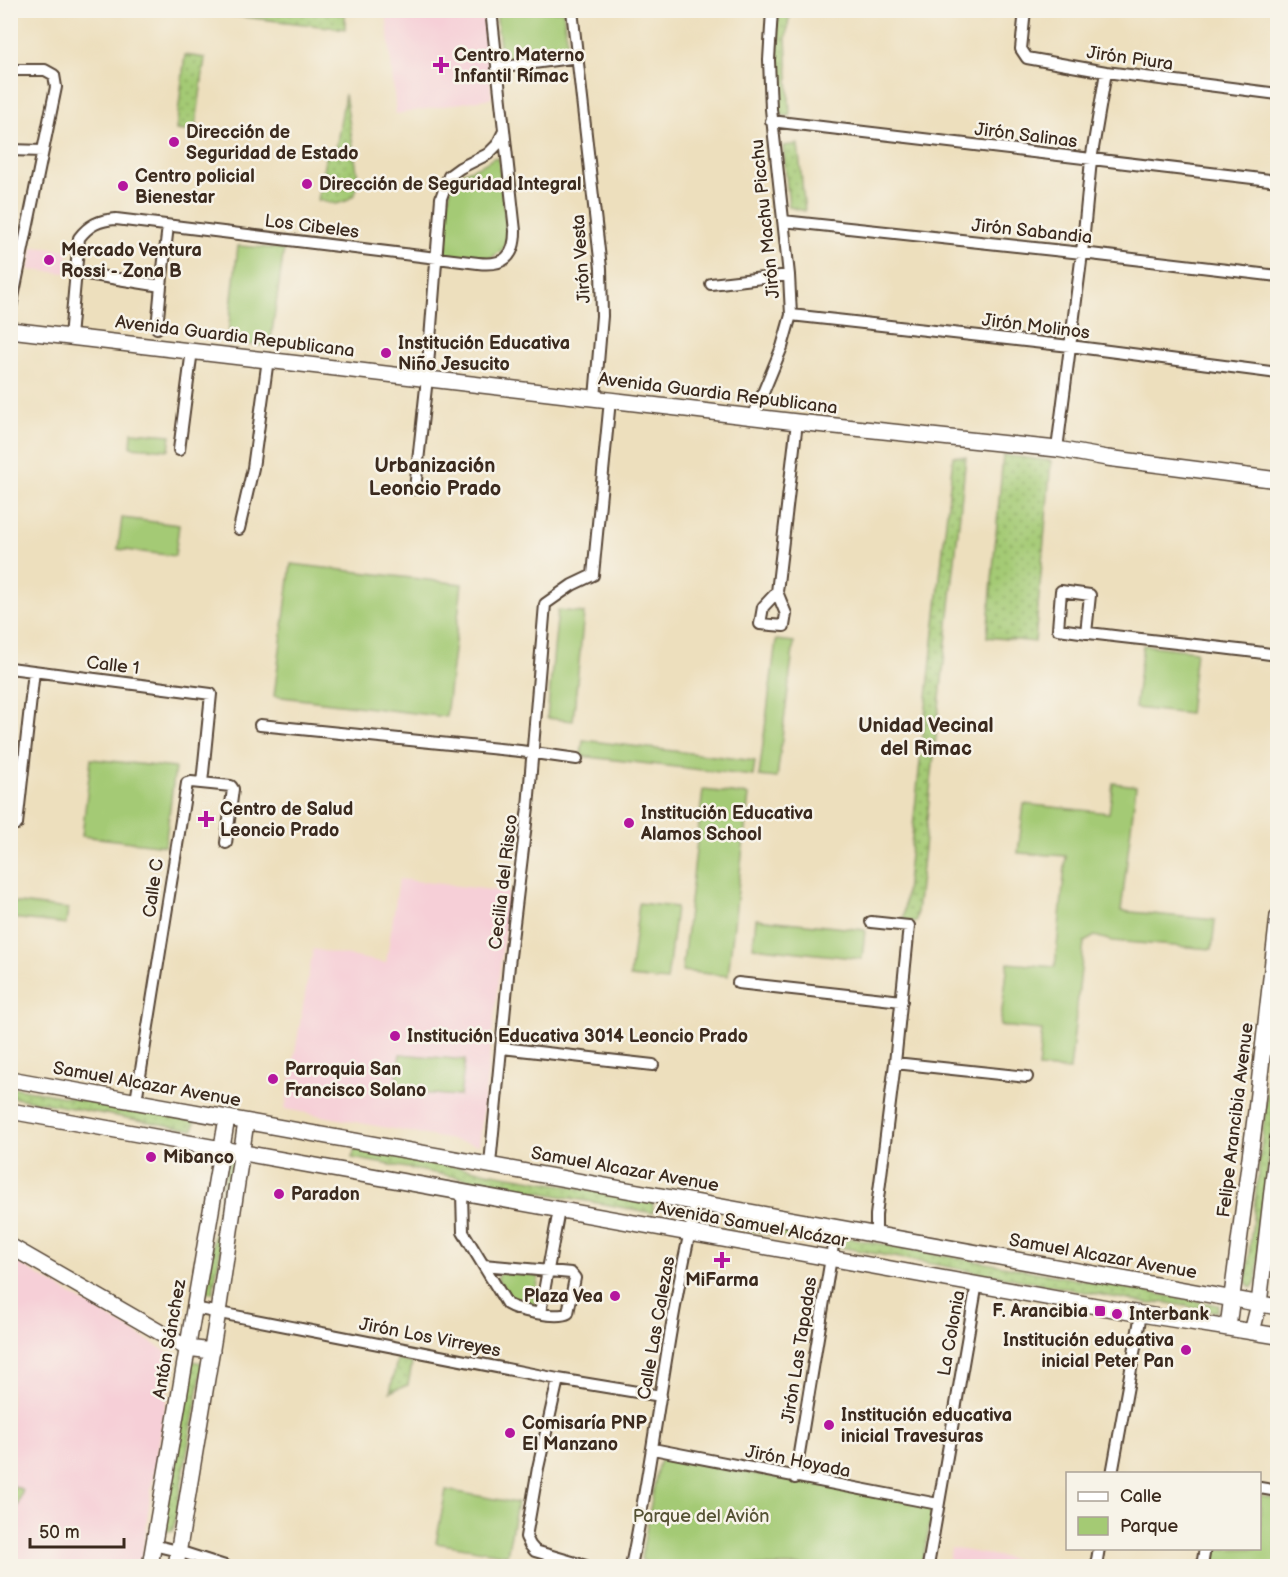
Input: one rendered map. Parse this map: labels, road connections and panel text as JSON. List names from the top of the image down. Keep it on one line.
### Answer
{"streets":{"main road":["Avenida Guardia Republicana","Samuel Alcazar Avenue","Felipe Arancibia Avenue","Avenida Samuel Alcázar","Antón Sánchez"],"street":["Jirón Piura","Jirón Salinas","Jirón Machu Picchu","Los Cibeles","Jirón Sabandia","Jirón Vesta","Jirón Molinos","Calle 1","Cecilia del Risco","Calle C","Calle Las Calezas","La Colonia","Jirón Los Virreyes","Jirón Las Tapadas","Jirón Hoyada"]},"crossings":[["Jirón Salinas","Jirón Machu Picchu"],["Jirón Machu Picchu","Jirón Sabandia"],["Jirón Machu Picchu","Jirón Molinos"],["Jirón Machu Picchu","Avenida Guardia Republicana"],["Los Cibeles","Avenida Guardia Republicana"],["Jirón Vesta","Avenida Guardia Republicana"],["Jirón Vesta","Cecilia del Risco"],["Avenida Guardia Republicana","Cecilia del Risco"],["Calle 1","Calle C"],["Cecilia del Risco","Samuel Alcazar Avenue"],["Calle C","Samuel Alcazar Avenue"],["Samuel Alcazar Avenue","Felipe Arancibia Avenue"],["Samuel Alcazar Avenue","Calle Las Calezas"],["Samuel Alcazar Avenue","Antón Sánchez"],["Samuel Alcazar Avenue","Jirón Las Tapadas"],["Felipe Arancibia Avenue","Avenida Samuel Alcázar"],["Avenida Samuel Alcázar","Calle Las Calezas"],["Avenida Samuel Alcázar","La Colonia"],["Avenida Samuel Alcázar","Antón Sánchez"],["Avenida Samuel Alcázar","Jirón Las Tapadas"],["Calle Las Calezas","Jirón Los Virreyes"],["Calle Las Calezas","Jirón Hoyada"],["La Colonia","Jirón Hoyada"],["Jirón Los Virreyes","Antón Sánchez"],["Jirón Las Tapadas","Jirón Hoyada"]],"districts":["Urbanización Leoncio Prado","Unidad Vecinal del Rimac"],"parks":["Parque del Avión"],"places":{"health":["Centro Materno Infantil Rímac","Centro de Salud Leoncio Prado","MiFarma"],"other":["Dirección de Seguridad de Estado","Dirección de Seguridad Integral","Centro policial Bienestar","Mercado Ventura Rossi - Zona B","Institución Educativa Niño Jesucito","Institución Educativa Alamos School","Institución Educativa 3014 Leoncio Prado","Parroquia San Francisco Solano","Mibanco","Paradon","Plaza Vea","Interbank","Institución educativa inicial Peter Pan","Institución educativa inicial Travesuras","Comisaría PNP El Manzano"],"transit":["F. Arancibia"]},"legend":["Calle","Parque"],"scale_bar":"50 m"}
